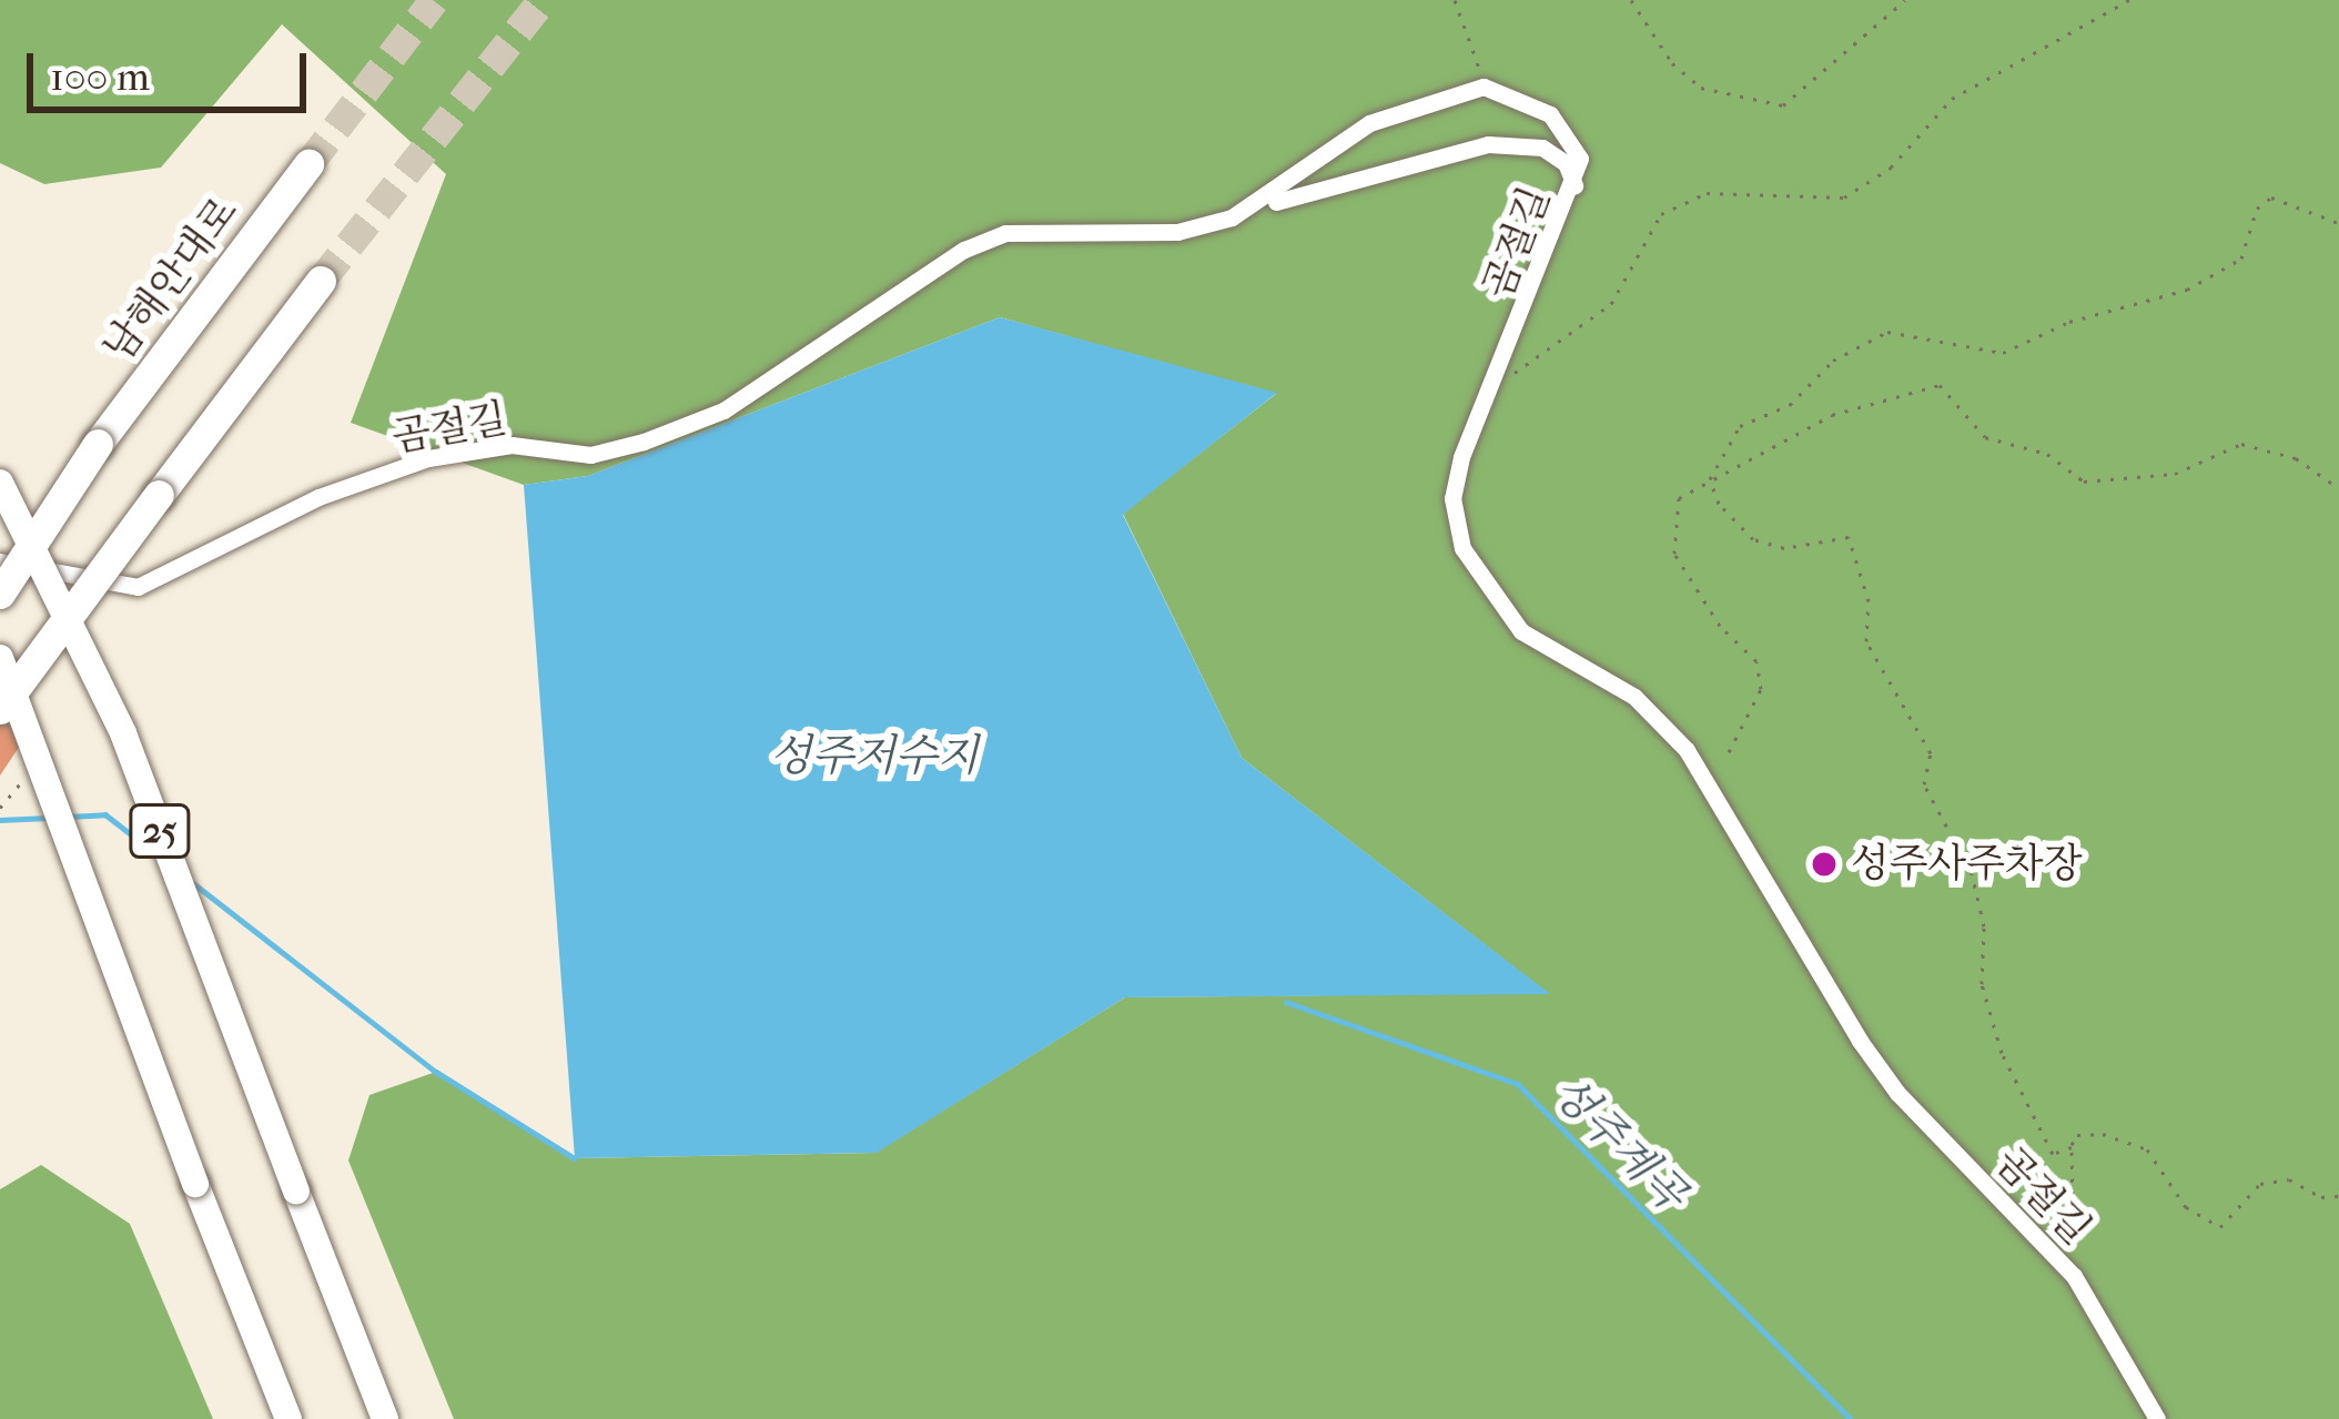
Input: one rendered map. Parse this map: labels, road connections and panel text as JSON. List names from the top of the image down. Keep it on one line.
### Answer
{"streets":{"highway":["남해안대로"],"main road":["25"],"street":["곰절길"]},"water":["성주저수지","성주계곡"],"places":["성주사주차장"],"scale_bar":"100 m"}
